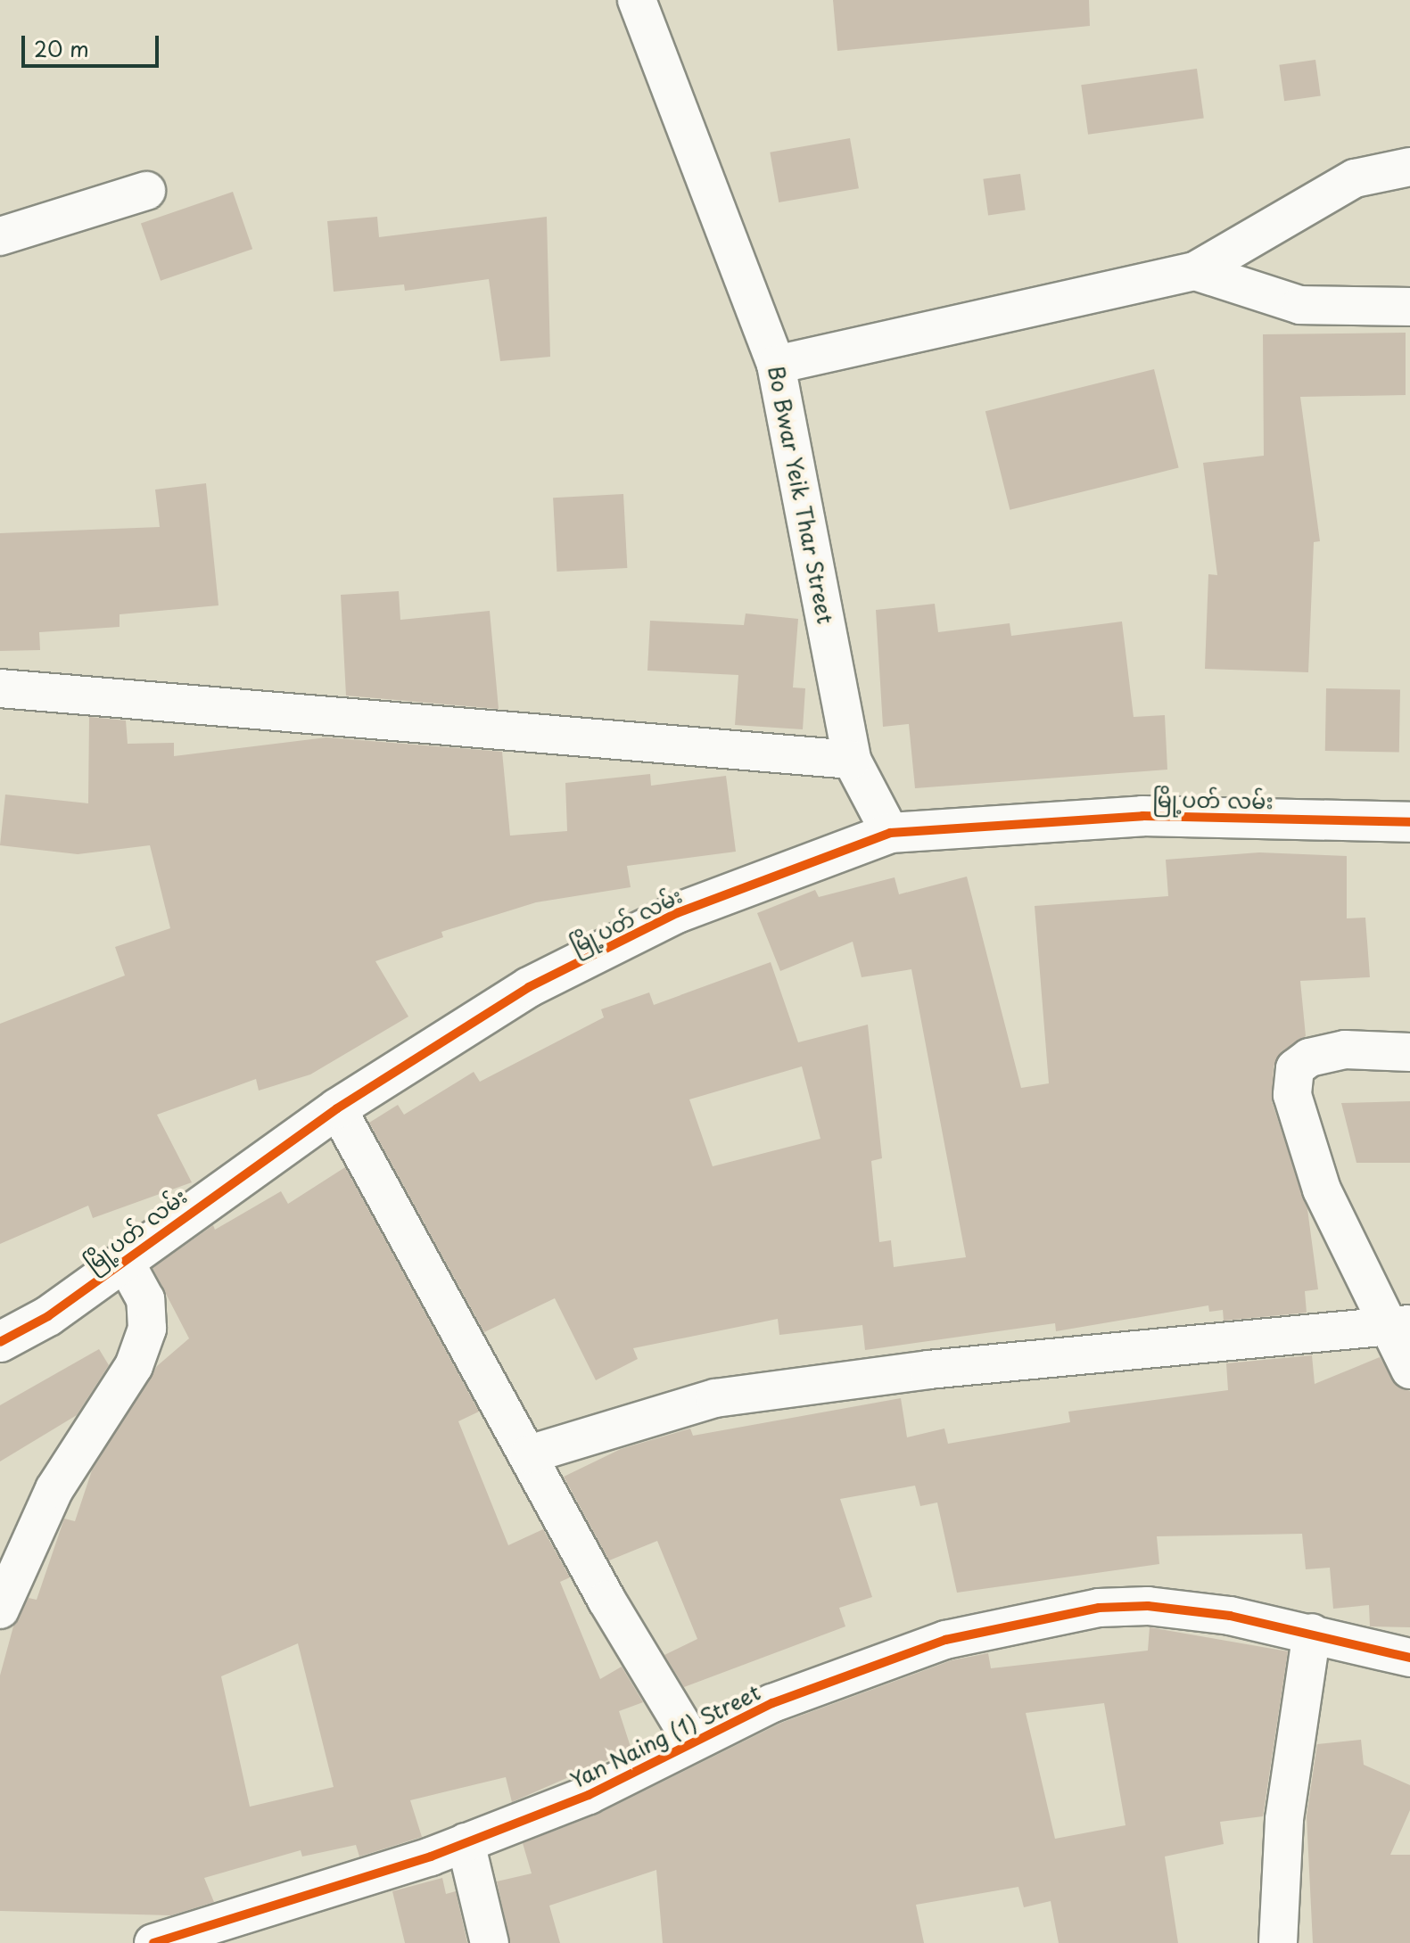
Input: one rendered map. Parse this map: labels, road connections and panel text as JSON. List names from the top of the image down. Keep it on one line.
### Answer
{"streets":{"street":["Bo Bwar Yeik Thar Street","မြို့ပတ် လမ်း","Yan Naing (1) Street"]},"crossings":[["Bo Bwar Yeik Thar Street","မြို့ပတ် လမ်း"]],"scale_bar":"20 m"}
